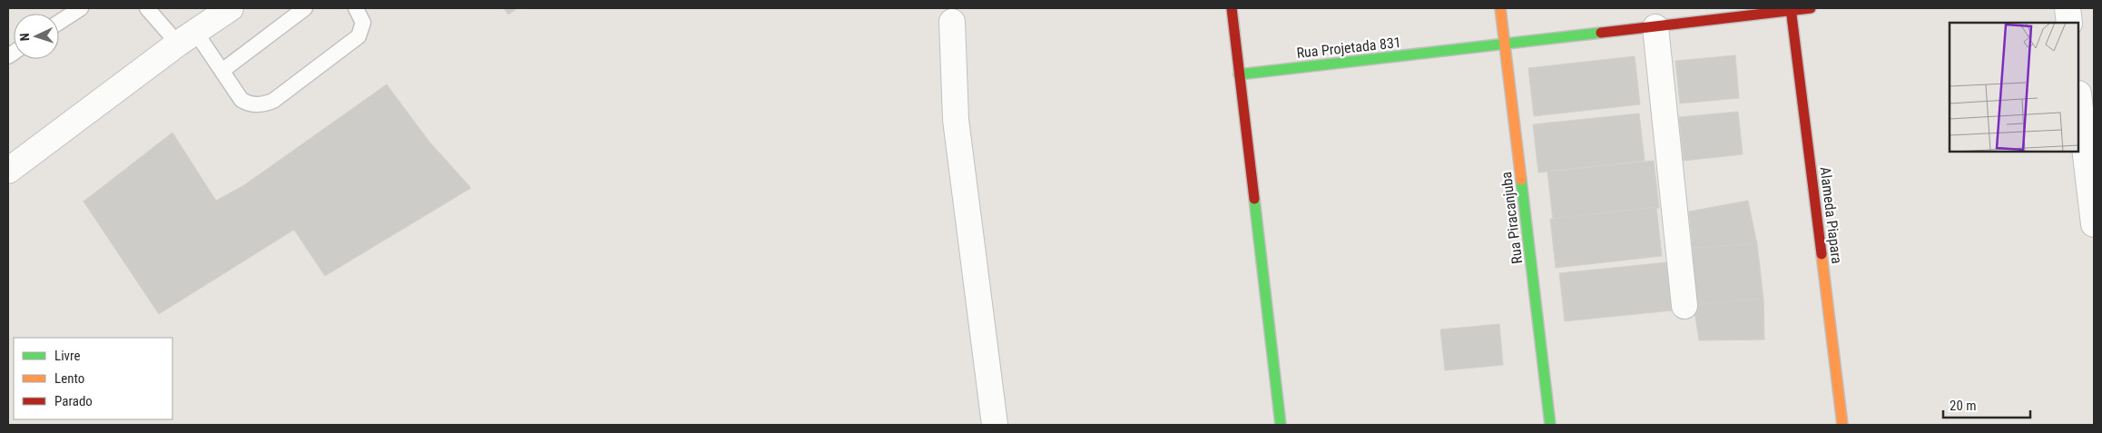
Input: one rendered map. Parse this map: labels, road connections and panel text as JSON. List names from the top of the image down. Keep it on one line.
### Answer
{"streets":{"street":["Rua Projetada 831","Alameda Piapara","Rua Piracanjuba"]},"crossings":[["Rua Projetada 831","Alameda Piapara"],["Rua Projetada 831","Rua Piracanjuba"]],"legend":["Livre","Lento","Parado"],"scale_bar":"20 m","north":"left"}
